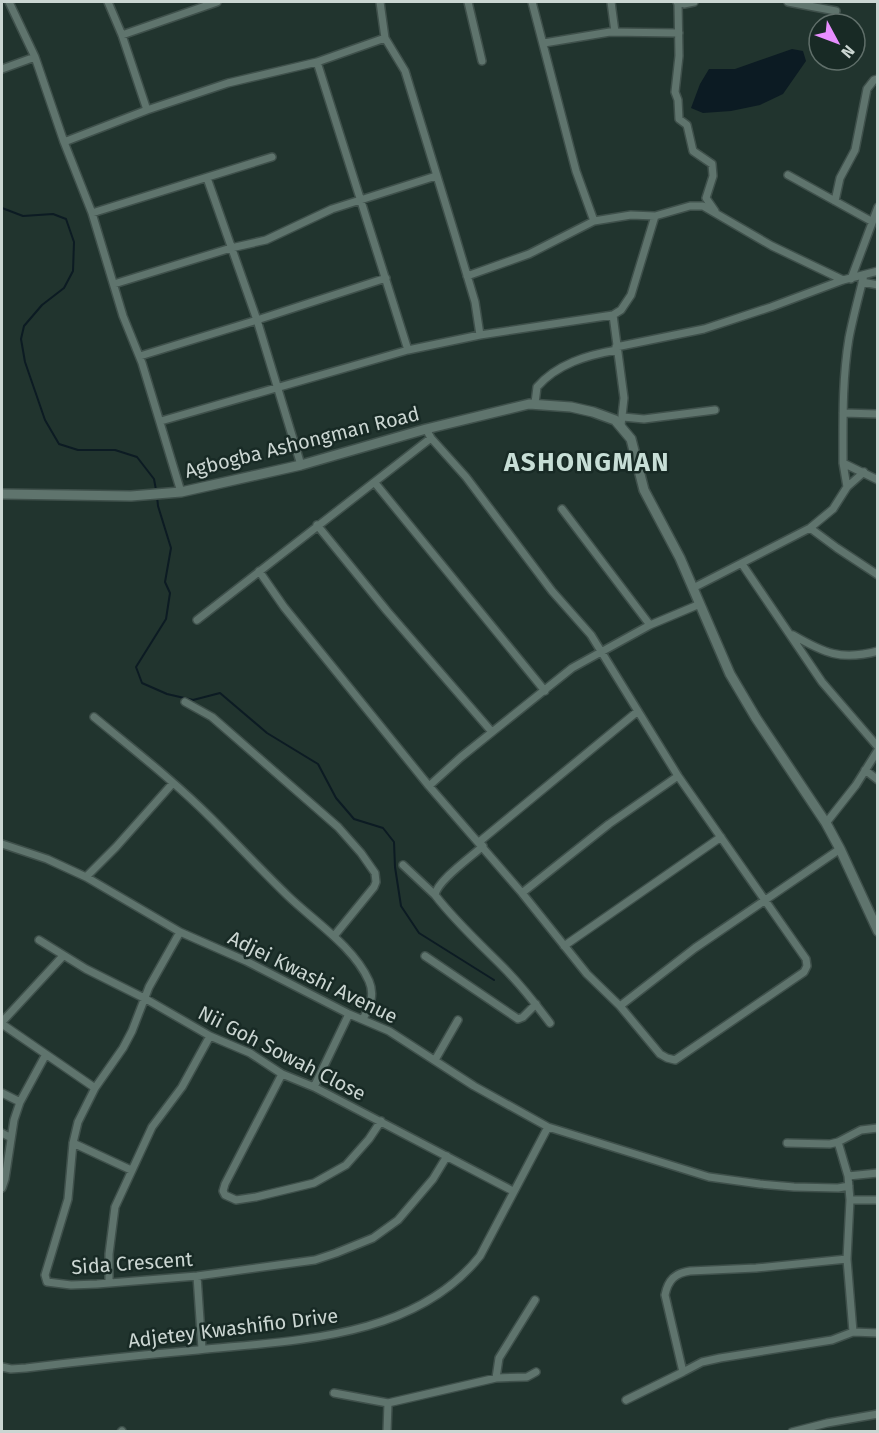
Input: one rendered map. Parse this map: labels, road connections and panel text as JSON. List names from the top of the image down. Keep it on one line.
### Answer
{"streets":{"street":["Agbogba Ashongman Road","Adjei Kwashi Avenue","Nii Goh Sowah Close","Sida Crescent","Adjetey Kwashifio Drive"]},"crossings":[["Adjei Kwashi Avenue","Sida Crescent"],["Adjei Kwashi Avenue","Adjetey Kwashifio Drive"],["Nii Goh Sowah Close","Sida Crescent"],["Nii Goh Sowah Close","Adjetey Kwashifio Drive"]],"districts":["ASHONGMAN"],"north":"bottom right"}
